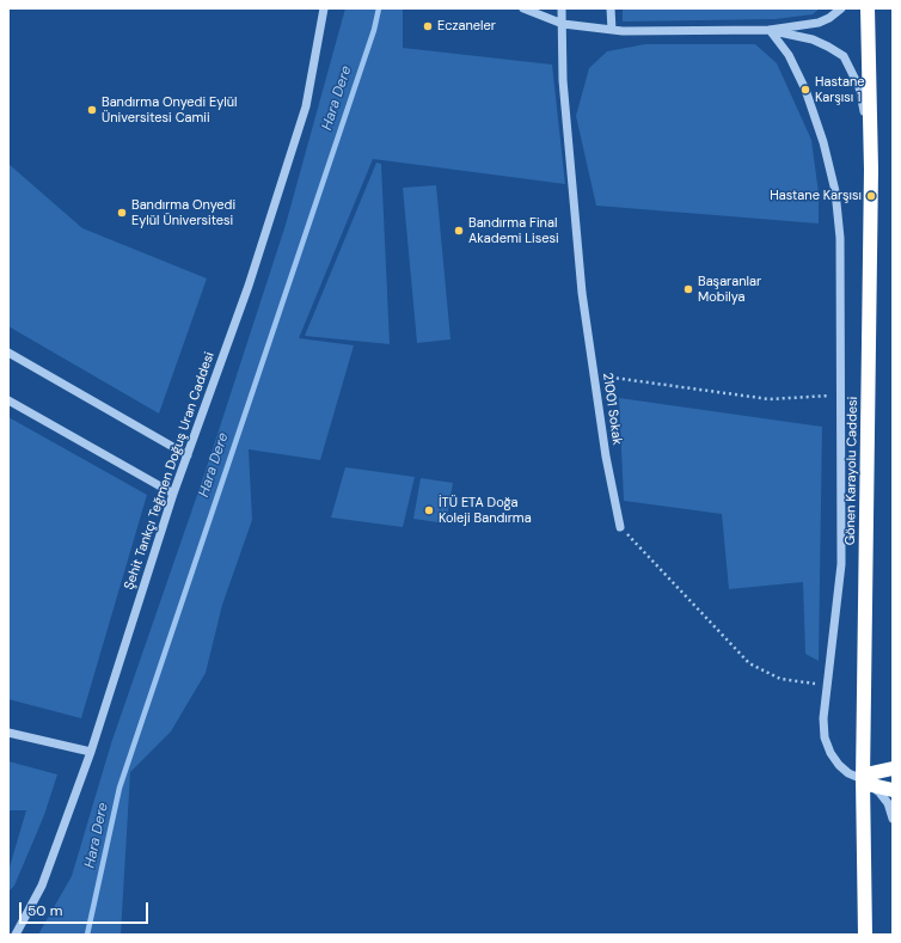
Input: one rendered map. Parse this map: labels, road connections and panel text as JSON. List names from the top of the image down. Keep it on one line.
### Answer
{"streets":{"highway":["Gönen Karayolu Caddesi"],"street":["21001 Sokak","Şehit Tankçı Teğmen Doğuş Uran Caddesi"]},"water":["Hara Dere"],"places":["Eczaneler","Hastane Karşısı 1","Bandırma Onyedi Eylül Üniversitesi Camii","Hastane Karşısı","Bandırma Onyedi Eylül Üniversitesi","Bandırma Final Akademi Lisesi","Başaranlar Mobilya","İTÜ ETA Doğa Koleji Bandırma"],"scale_bar":"50 m"}
